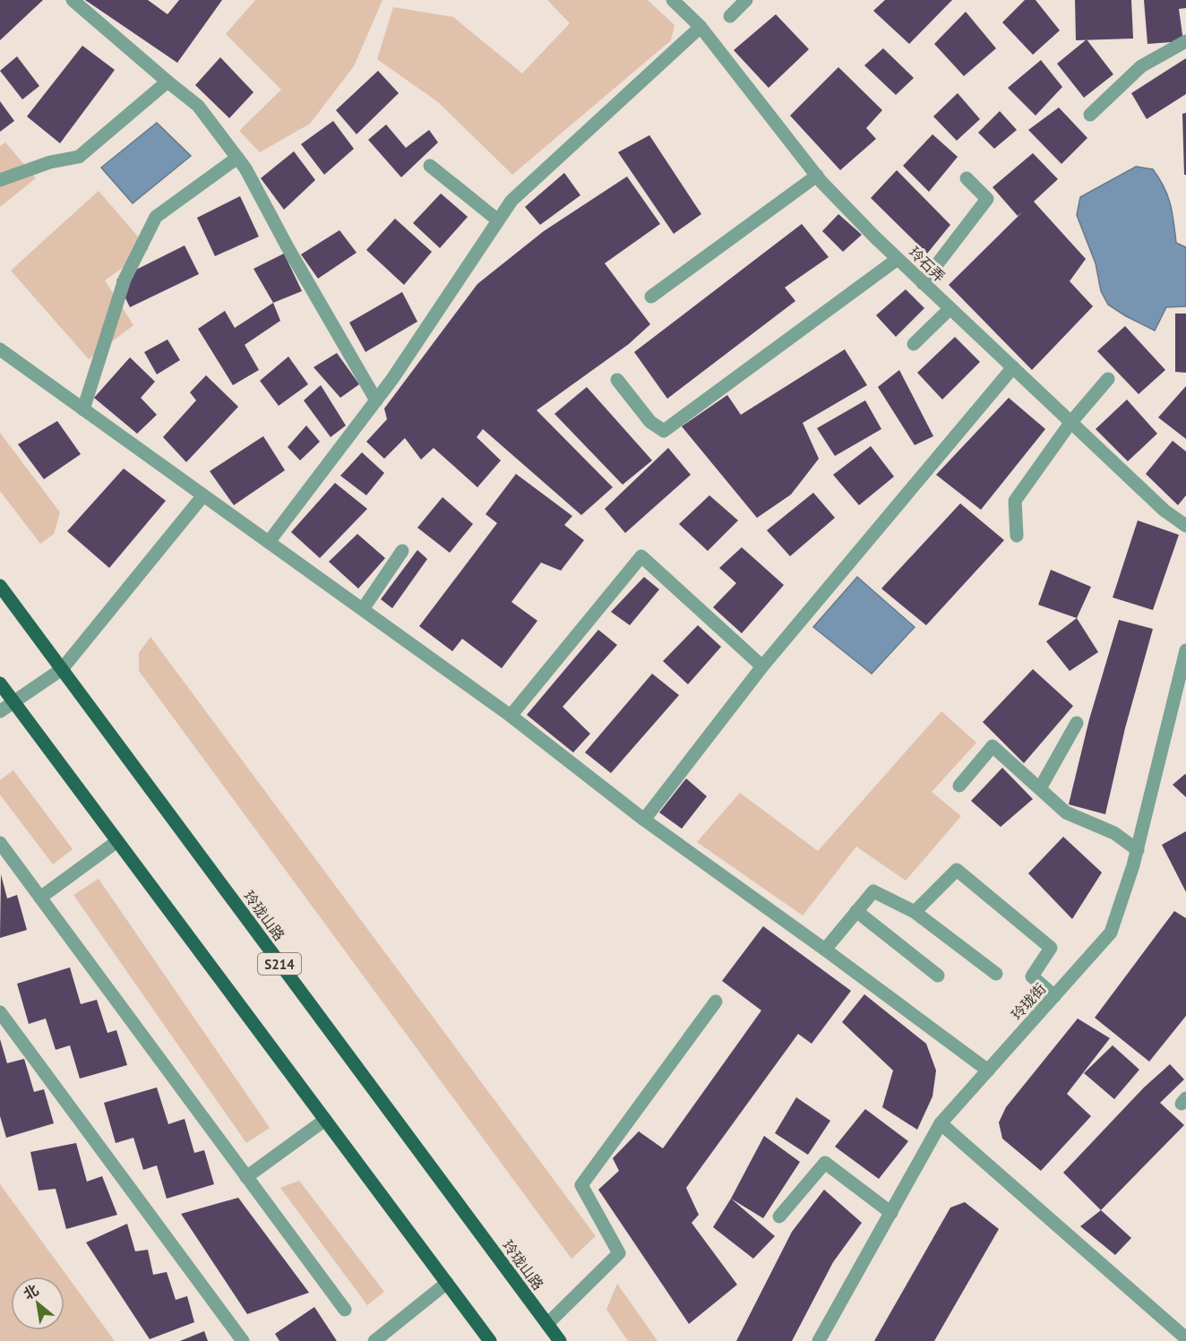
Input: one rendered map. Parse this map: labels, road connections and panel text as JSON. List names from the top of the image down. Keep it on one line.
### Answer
{"streets":{"main road":["玲珑山路","S214"],"street":["玲石弄","玲珑街"]},"north":"top left"}
